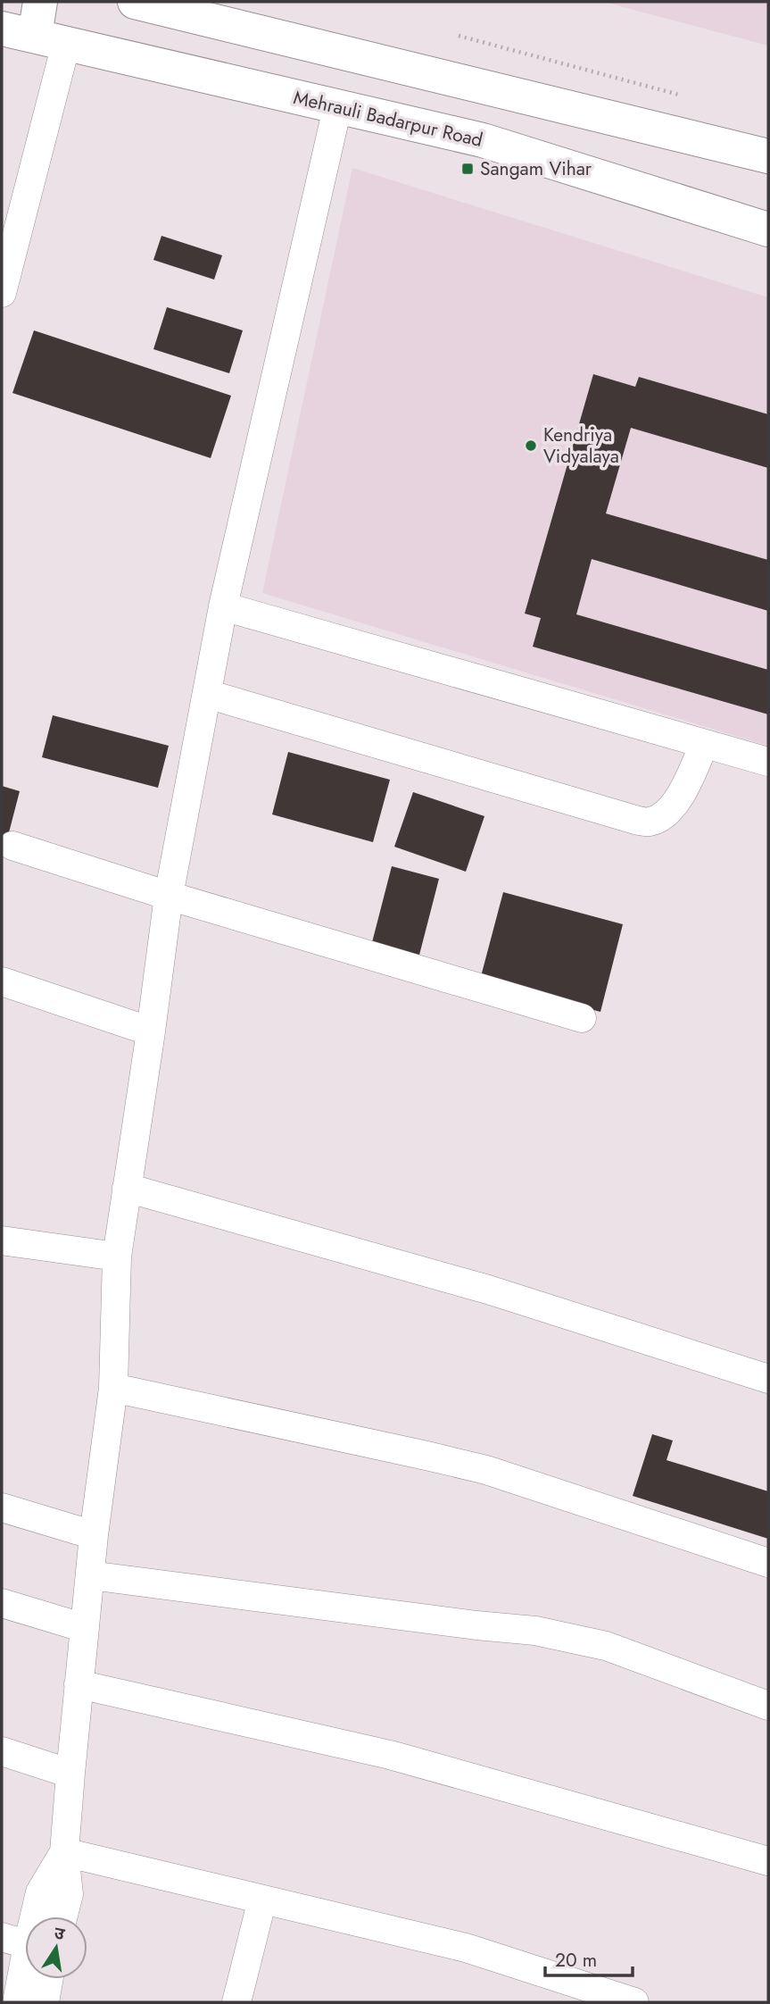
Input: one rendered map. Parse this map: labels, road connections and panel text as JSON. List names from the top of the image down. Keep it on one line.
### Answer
{"streets":{"main road":["Mehrauli Badarpur Road"]},"places":{"transit":["Sangam Vihar"],"other":["Kendriya Vidyalaya"]},"scale_bar":"20 m","north":"top"}
